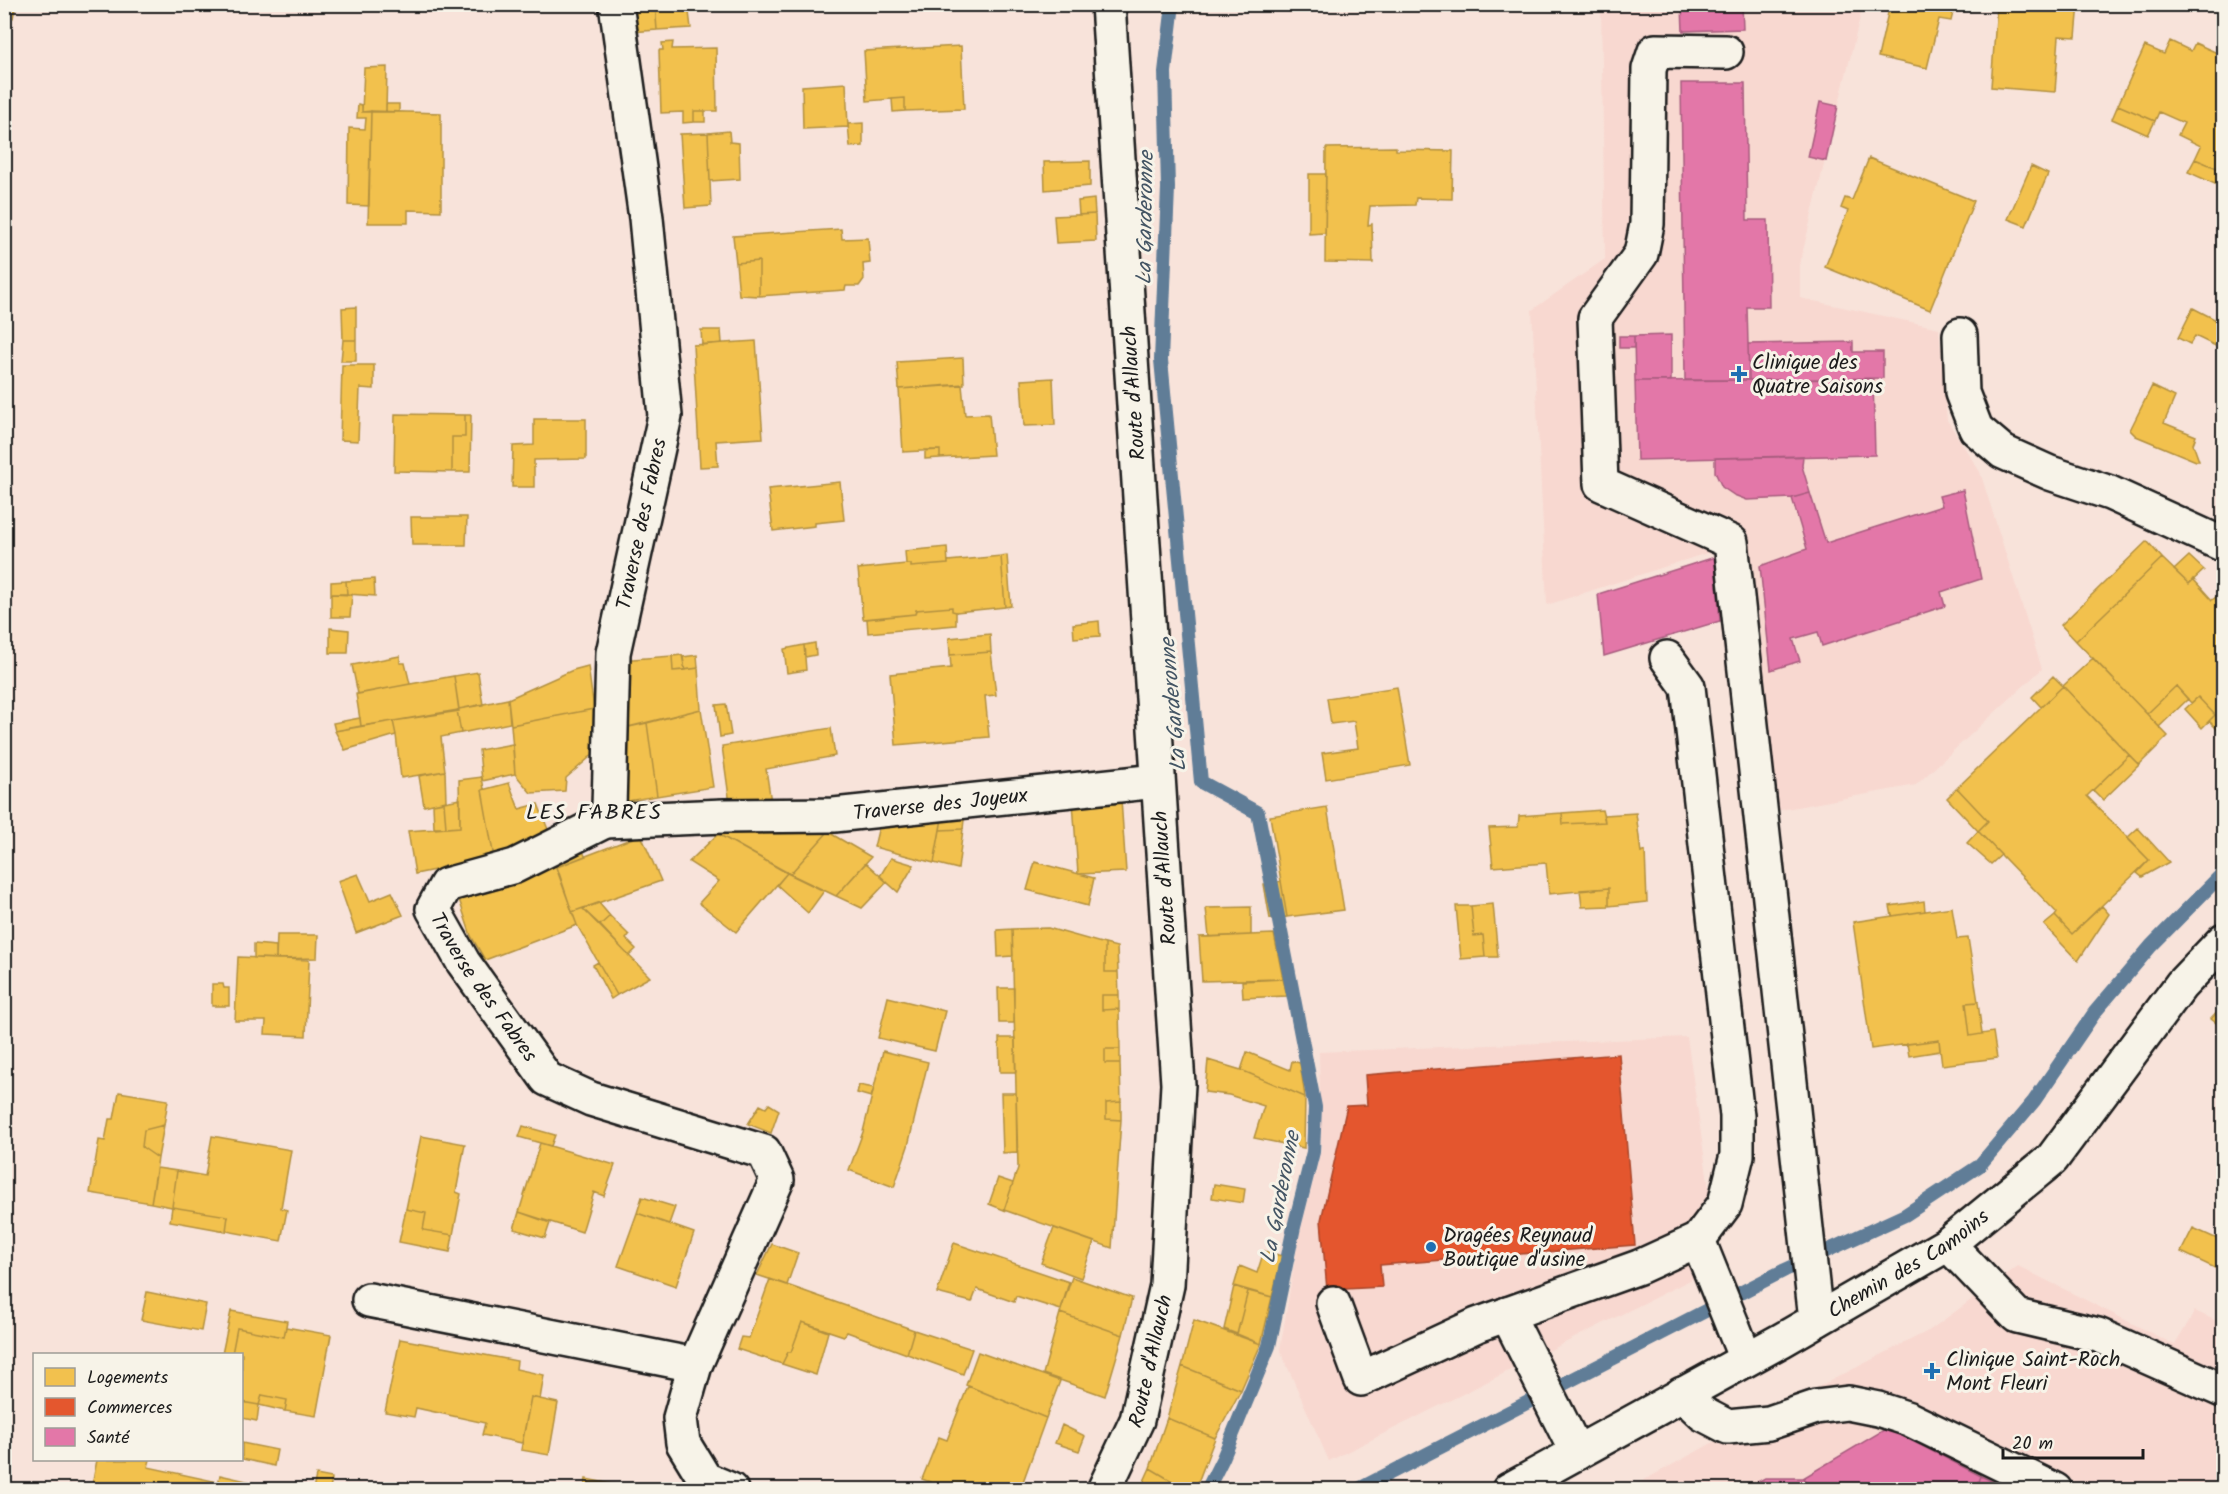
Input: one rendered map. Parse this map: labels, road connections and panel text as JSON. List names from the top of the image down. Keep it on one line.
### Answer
{"streets":{"street":["Route d'Allauch","Traverse des Fabres","Traverse des Joyeux","Chemin des Camoins"]},"crossings":[["Route d'Allauch","Traverse des Joyeux"],["Traverse des Fabres","Traverse des Joyeux"]],"districts":["LES FABRES"],"water":["La Garderonne"],"places":{"health":["Clinique des Quatre Saisons","Clinique Saint-Roch Mont Fleuri"],"other":["Dragées Reynaud Boutique d'usine"]},"legend":["Logements","Commerces","Santé"],"scale_bar":"20 m"}
